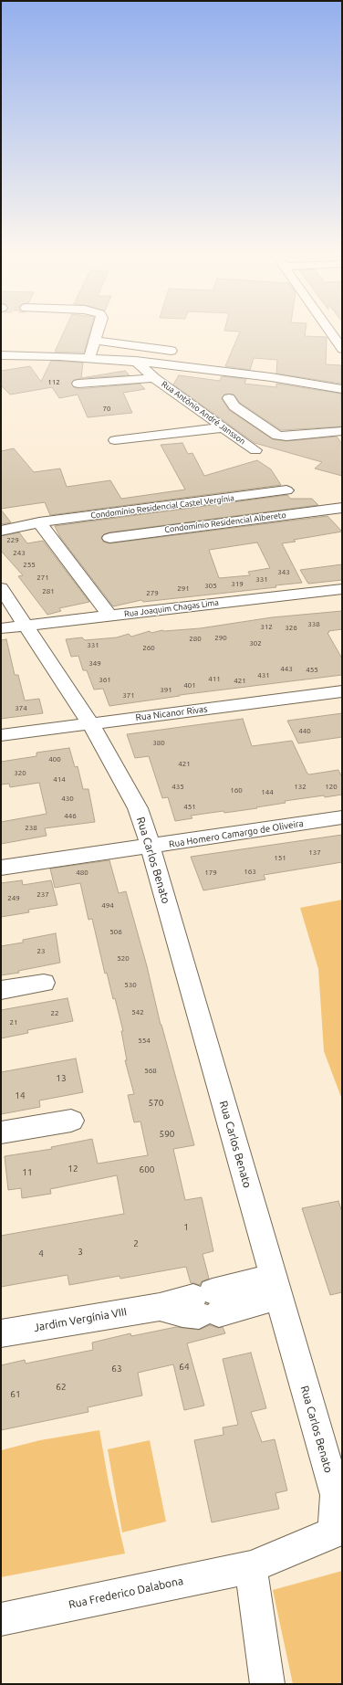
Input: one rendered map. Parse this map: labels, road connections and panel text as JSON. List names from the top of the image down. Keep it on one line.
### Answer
{"streets":{"street":["Rua Antônio André Jansson","Condomínio Residencial Castel Vergínia","Condomínio Residencial Albereto","Rua Joaquim Chagas Lima","Rua Nicanor Rivas","Rua Homero Camargo de Oliveira","Rua Carlos Benato","Jardim Vergínia VIII","Rua Frederico Dalabona"]},"crossings":[["Rua Joaquim Chagas Lima","Rua Carlos Benato"],["Rua Nicanor Rivas","Rua Carlos Benato"],["Rua Homero Camargo de Oliveira","Rua Carlos Benato"],["Rua Carlos Benato","Jardim Vergínia VIII"],["Rua Carlos Benato","Rua Frederico Dalabona"]],"house_numbers":["112","70","229","243","255","343","271","331","319","305","291","281","279","338","312","326","290","280","302","331","260","349","443","455","431","411","361","421","401","391","371","374","440","380","400","421","320","414","435","132","120","160","144","430","451","446","238","137","151","163","480","179","237","249","494","506","23","520","530","542","22","21","554","568","13","14","570","590","12","600","11","1","2","3","4","64","63","62","61"]}
